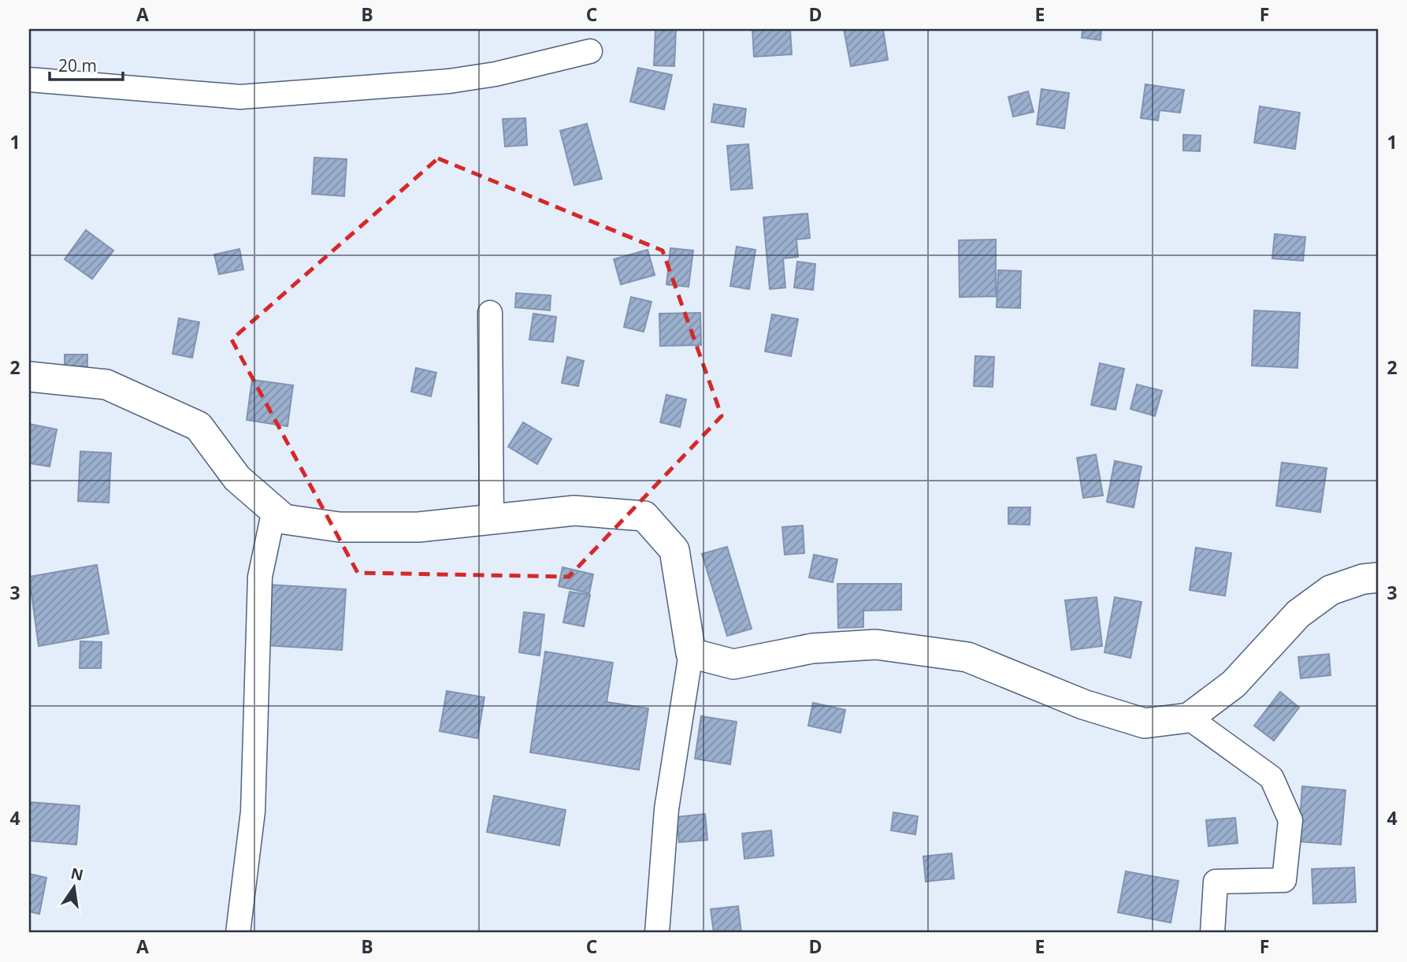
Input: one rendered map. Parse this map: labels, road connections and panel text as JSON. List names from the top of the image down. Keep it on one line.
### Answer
{"scale_bar":"20 m","north":"top","grid":{"columns":["A","B","C","D","E","F"],"rows":["1","2","3","4"]}}
